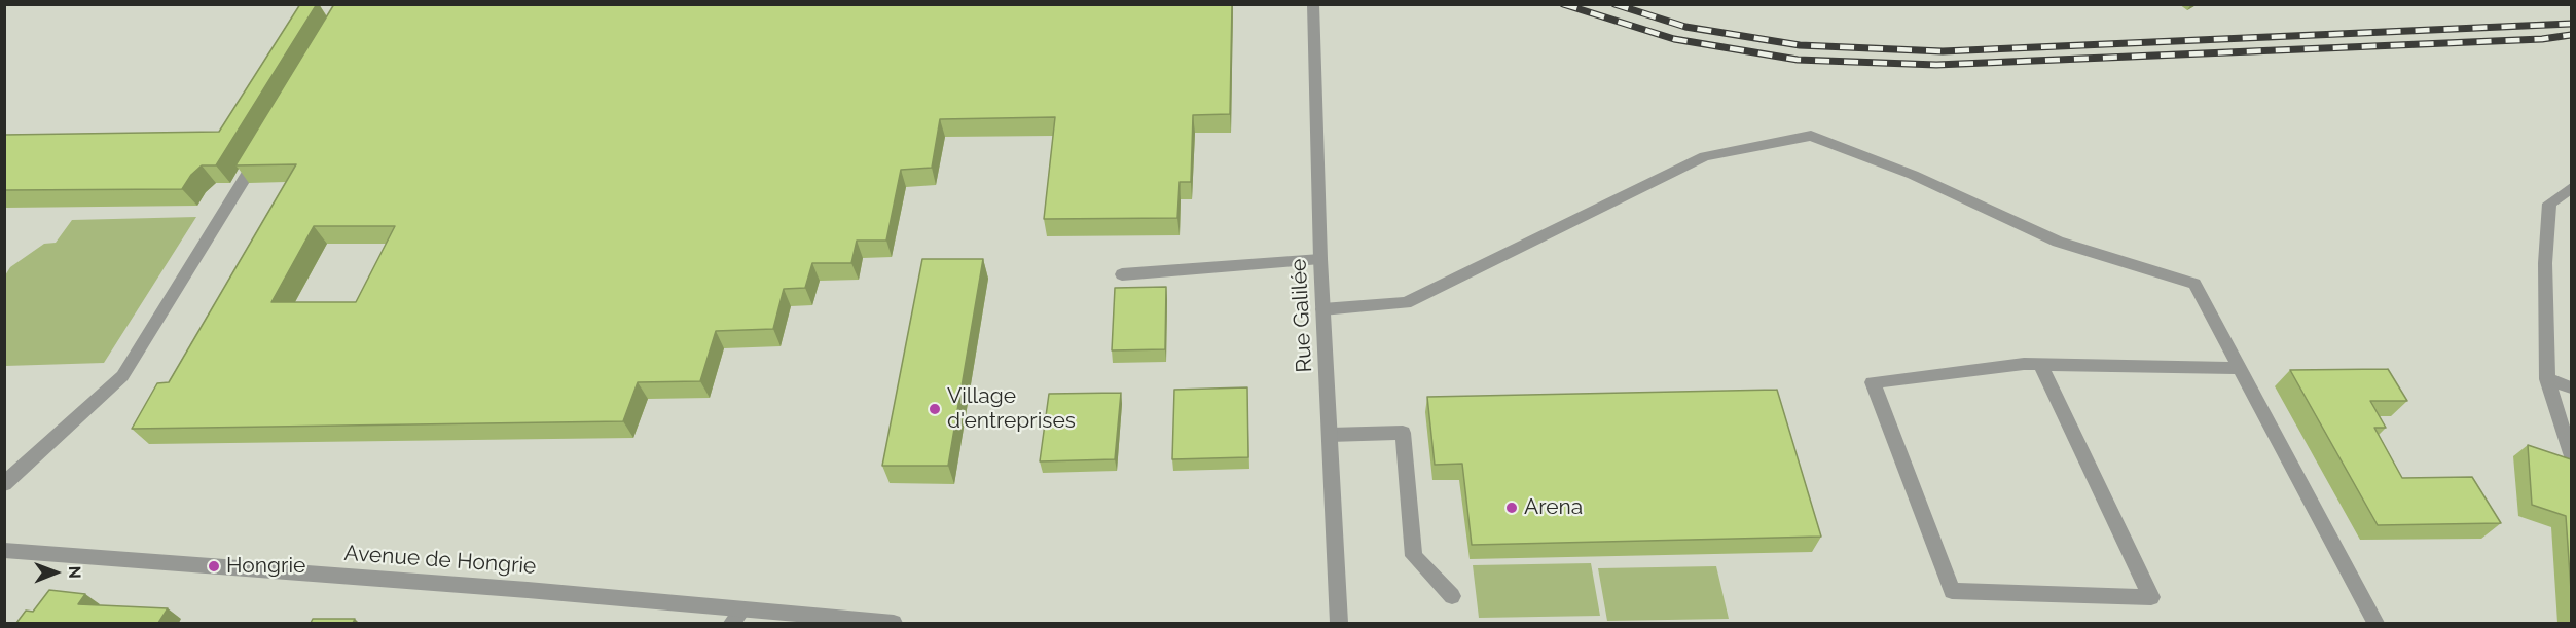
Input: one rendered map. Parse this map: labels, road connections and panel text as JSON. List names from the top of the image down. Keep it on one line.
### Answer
{"streets":{"street":["Rue Galilée","Avenue de Hongrie"]},"places":["Village d'entreprises","Arena","Hongrie"],"north":"right"}
